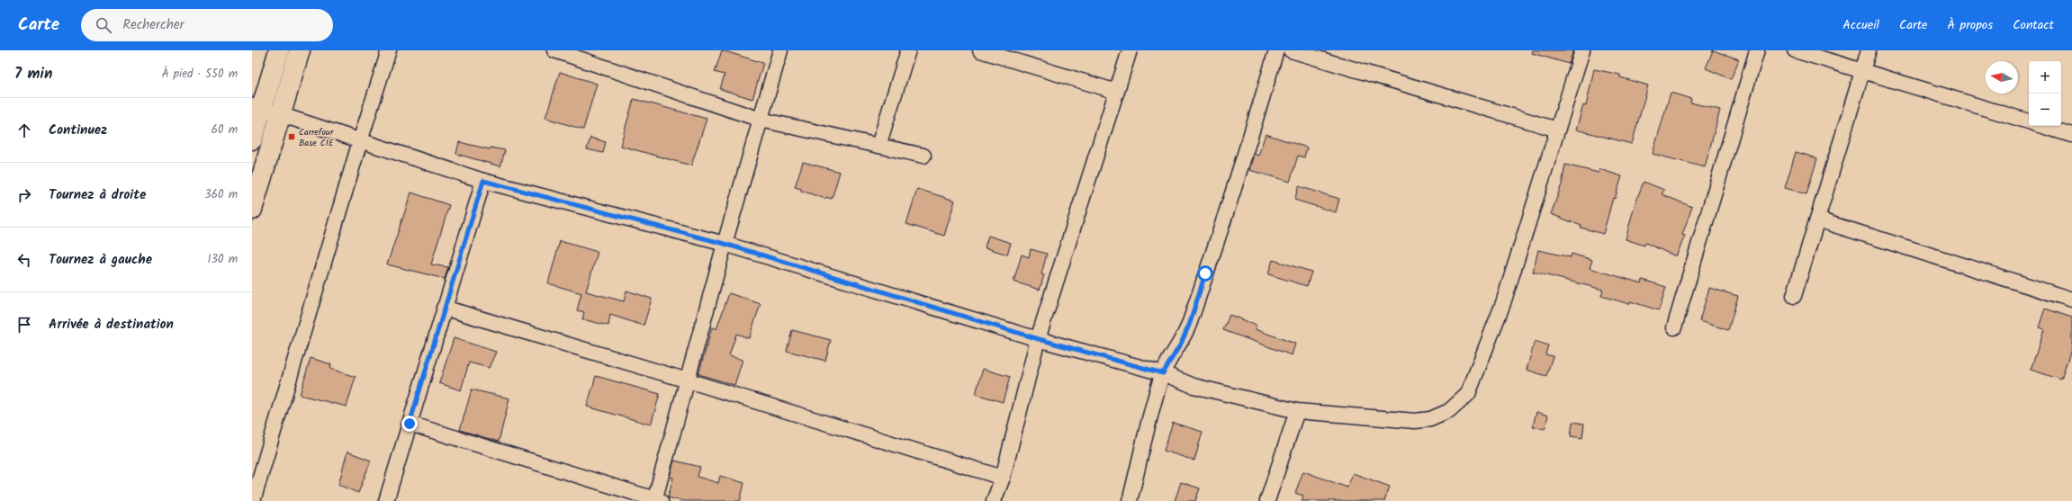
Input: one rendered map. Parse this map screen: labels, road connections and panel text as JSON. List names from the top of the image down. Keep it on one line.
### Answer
{"places":{"transit":["Carrefour Base CIE"]},"north":"left","page":{"header":"Carte","search":"Rechercher","nav":["Accueil","Carte","À propos","Contact"],"heading":["7 min","À pied · 550 m"],"map_buttons":["+","−"],"list":[["Continuez","60 m"],["Tournez à droite","360 m"],["Tournez à gauche","130 m"],"Arrivée à destination"]}}
